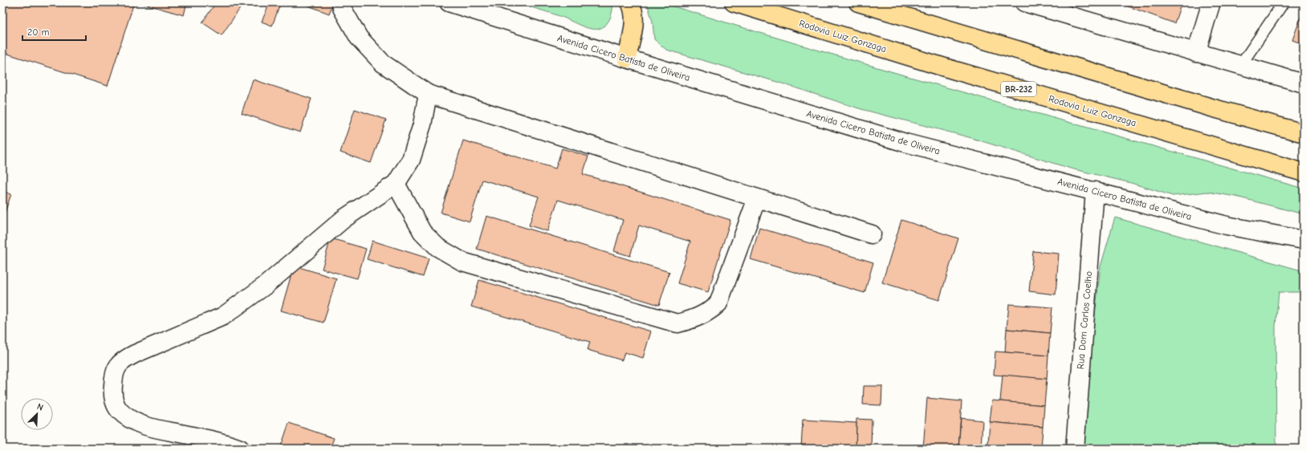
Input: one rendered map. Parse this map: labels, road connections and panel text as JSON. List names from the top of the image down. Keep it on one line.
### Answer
{"streets":{"highway":["Rodovia Luiz Gonzaga","BR-232"],"street":["Avenida Cicero Batista de Oliveira","Rua Dom Carlos Coelho"]},"crossings":[["Avenida Cicero Batista de Oliveira","Rua Dom Carlos Coelho"]],"scale_bar":"20 m","north":"top right"}
